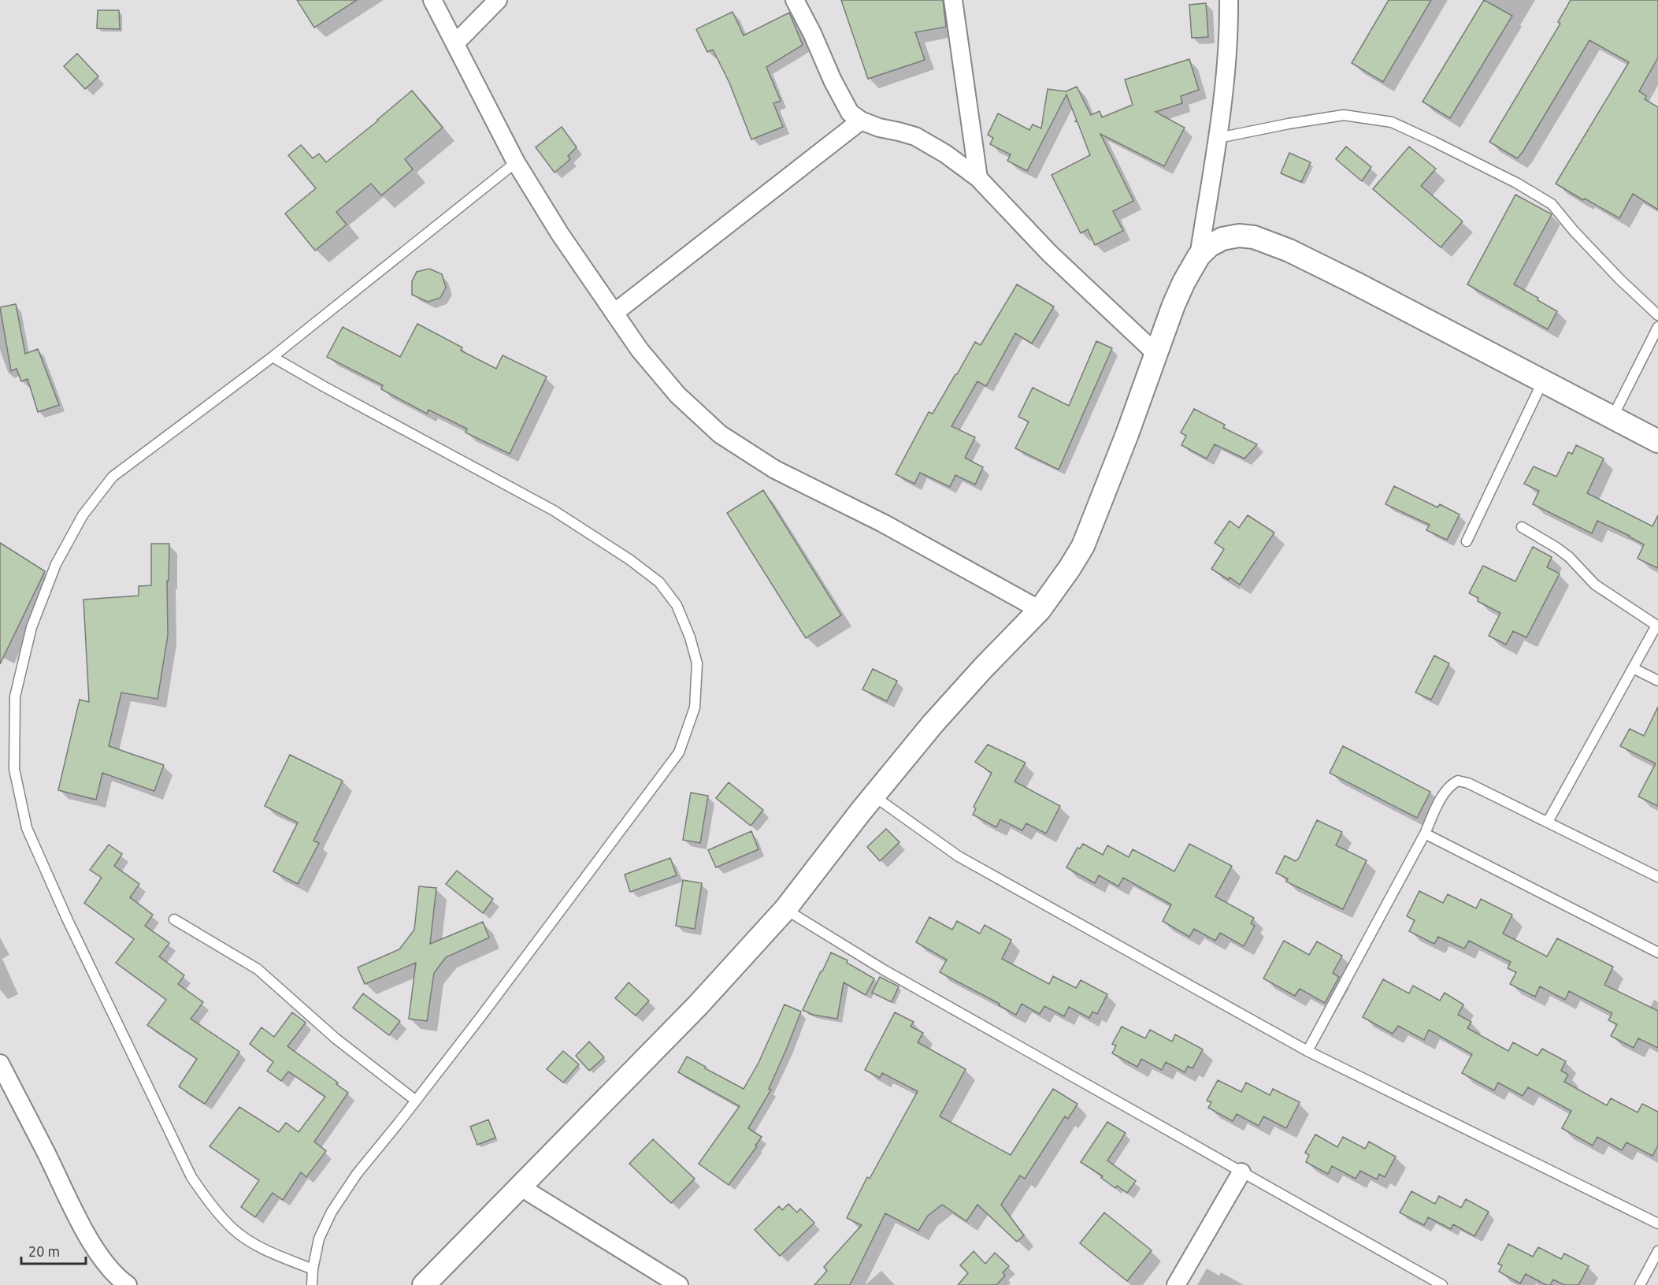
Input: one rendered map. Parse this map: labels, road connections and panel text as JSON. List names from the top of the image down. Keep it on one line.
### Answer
{"scale_bar":"20 m"}
